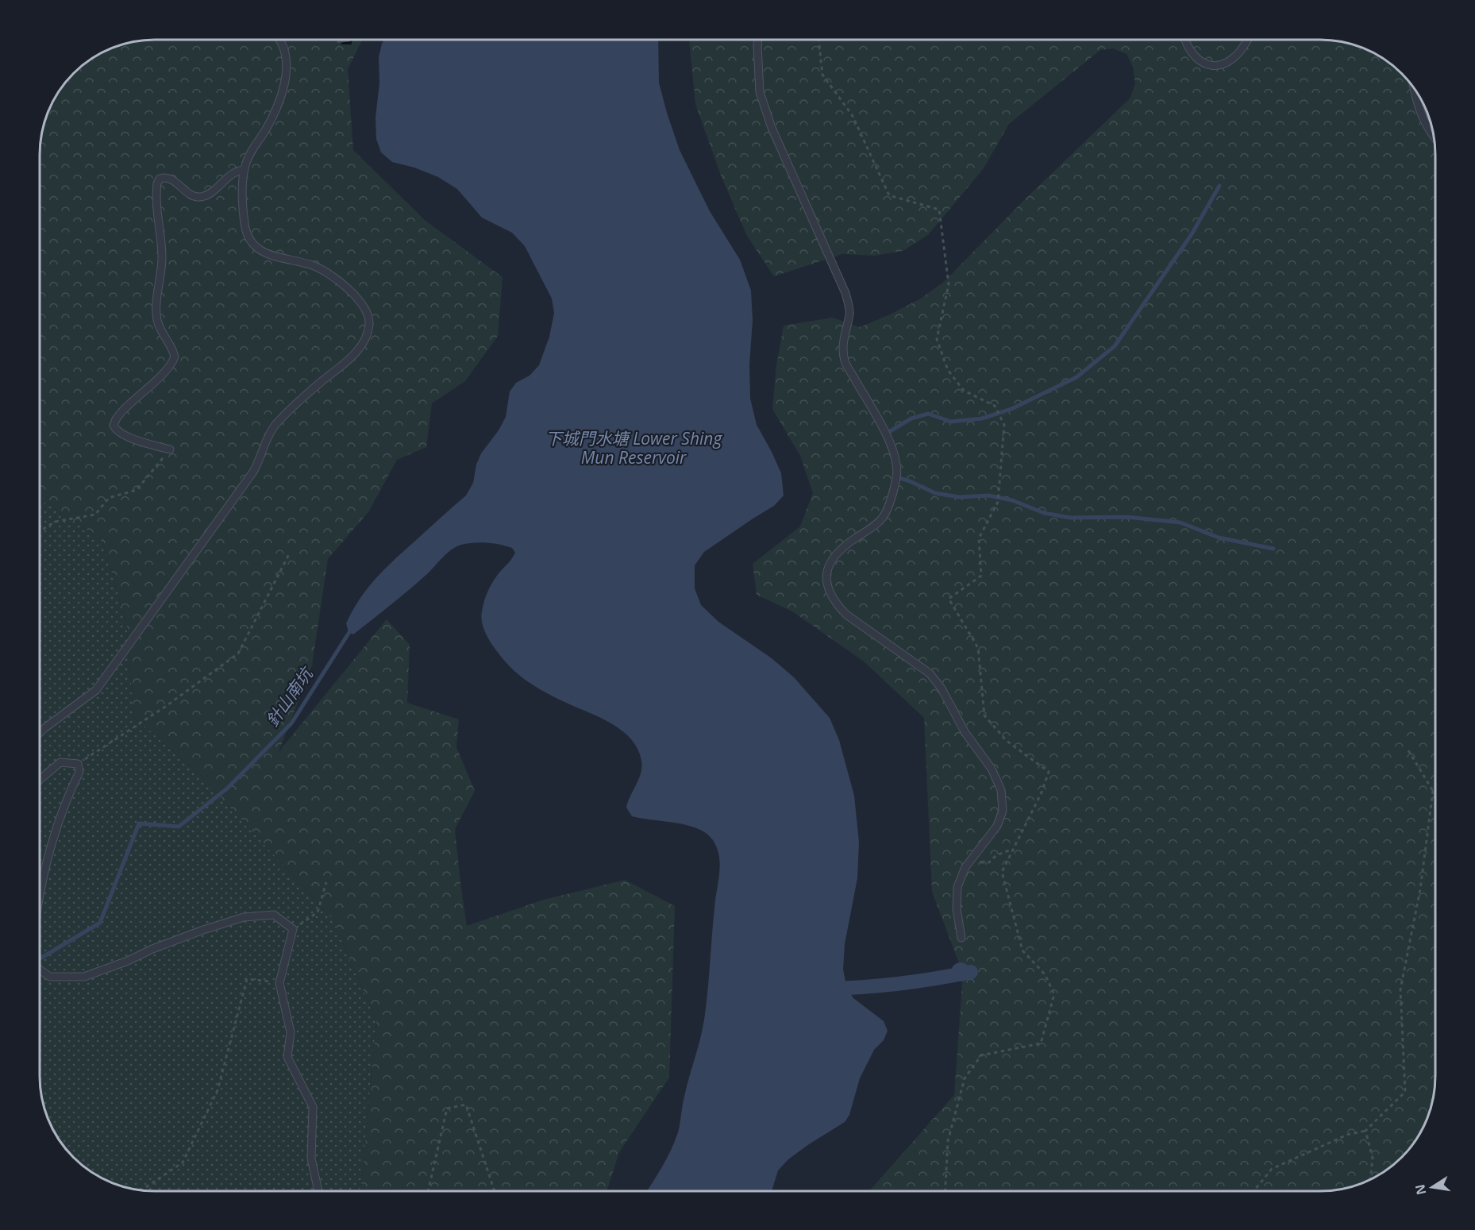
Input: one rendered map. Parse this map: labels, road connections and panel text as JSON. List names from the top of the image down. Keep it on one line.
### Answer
{"water":["下城門水塘 Lower Shing Mun Reservoir","針山南坑"],"north":"left"}
